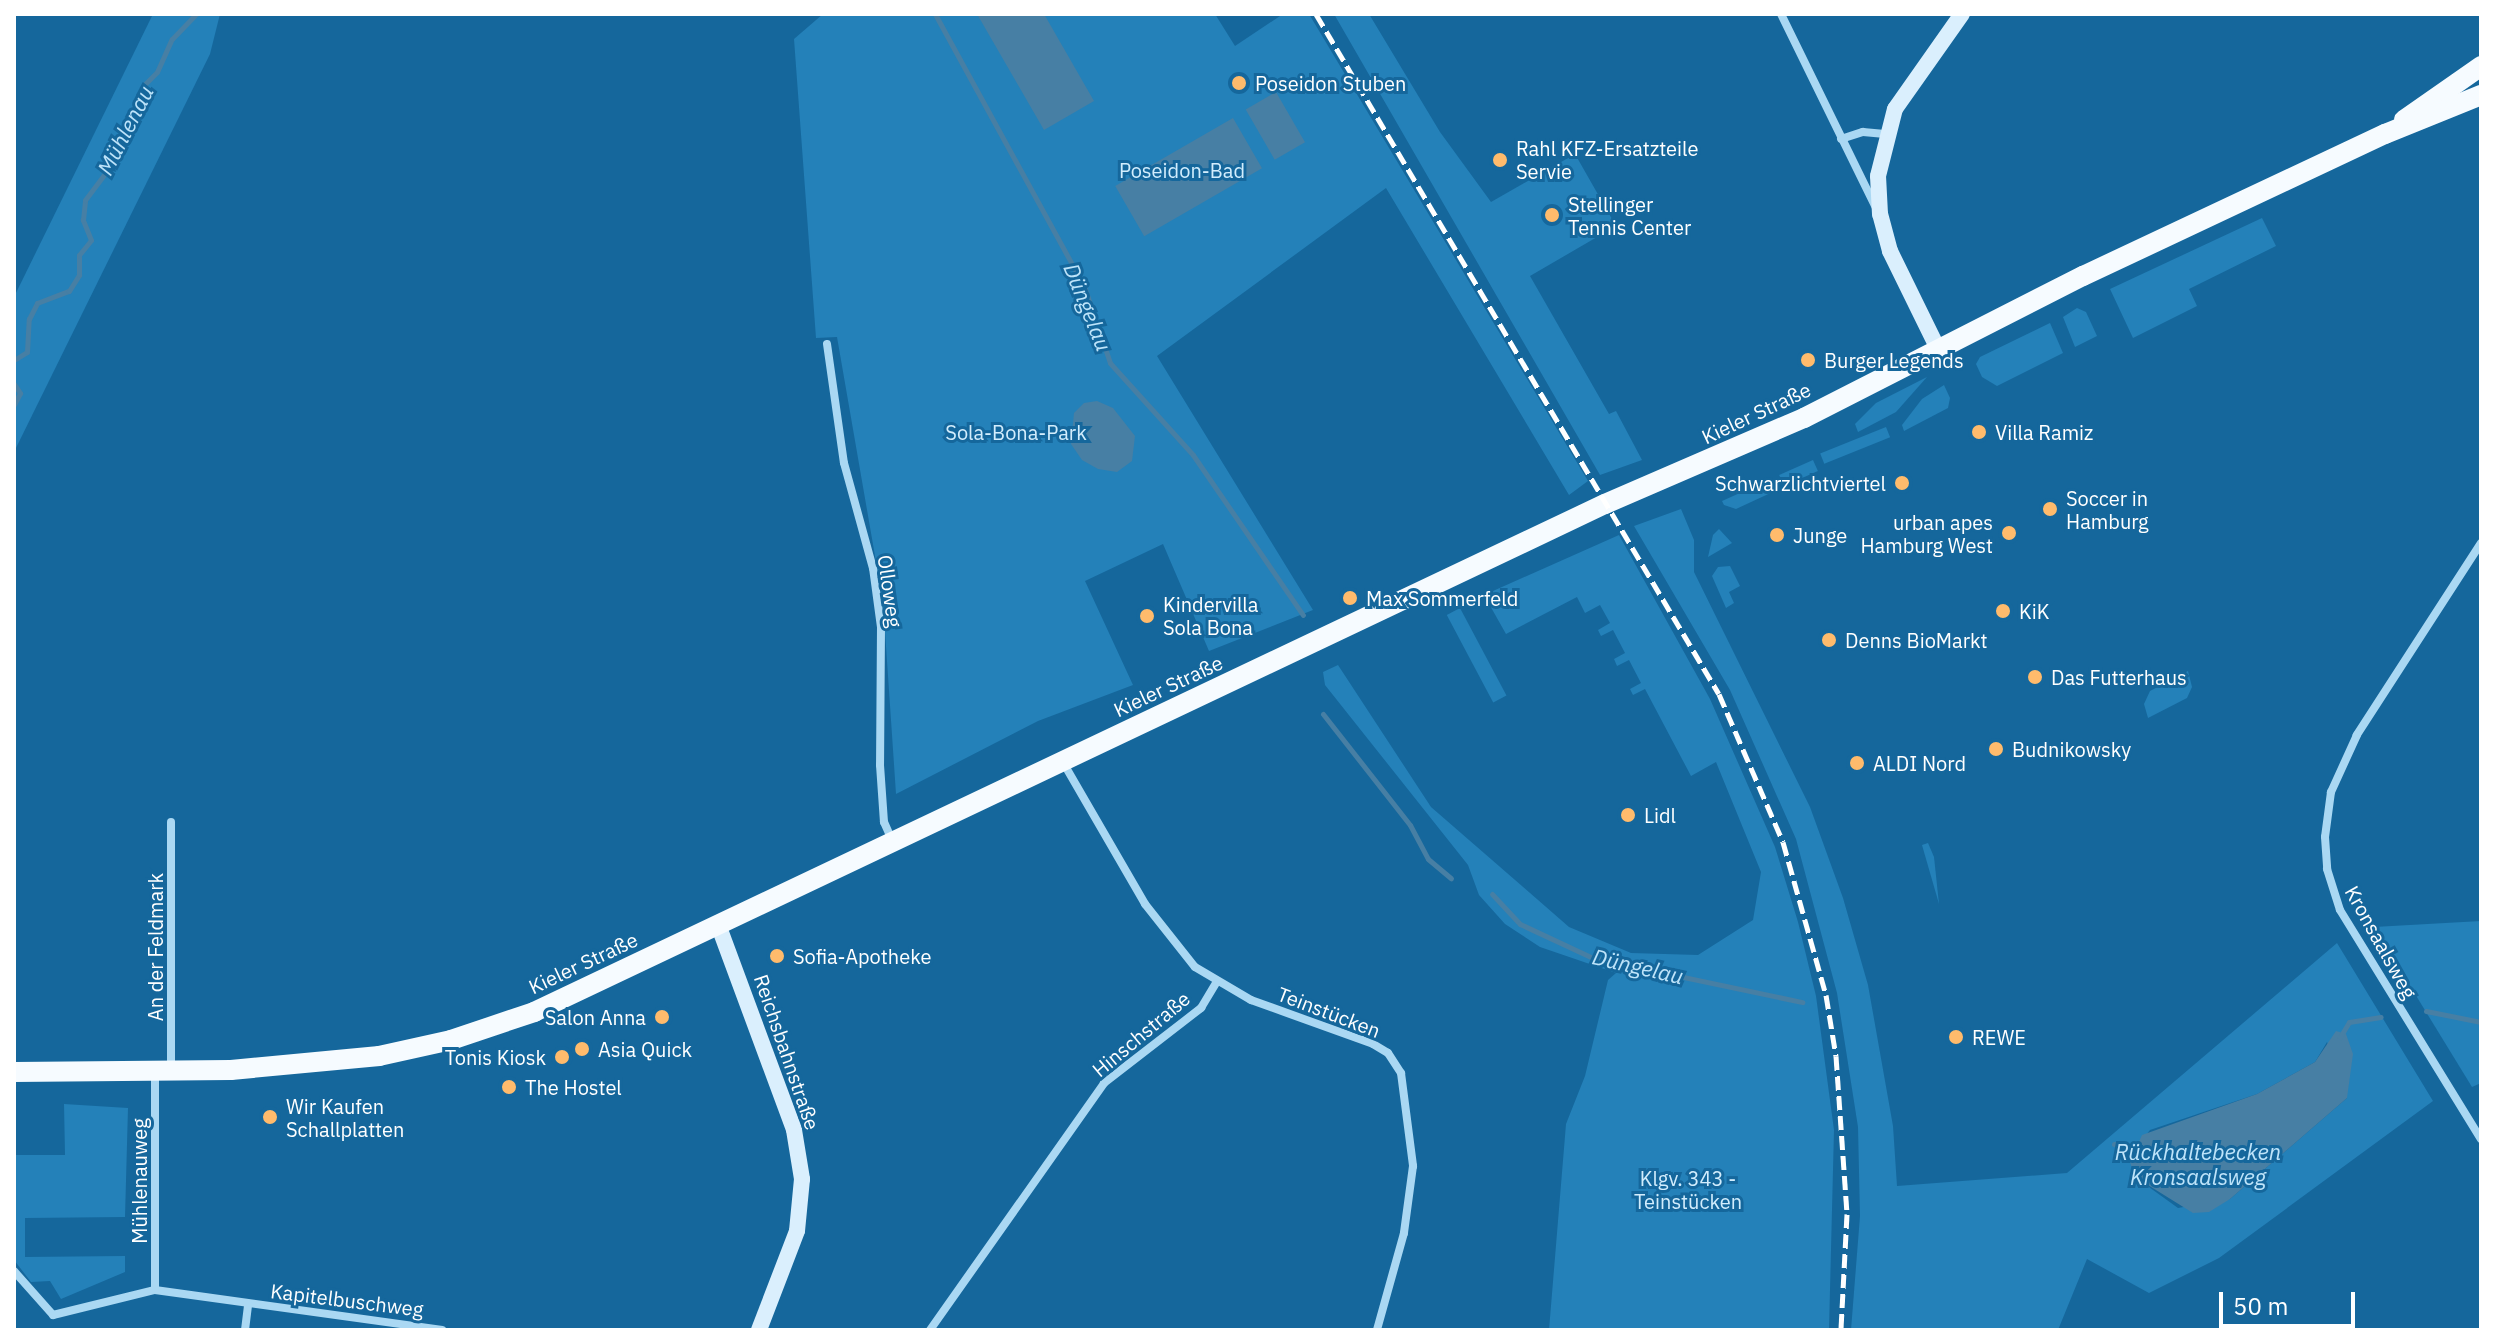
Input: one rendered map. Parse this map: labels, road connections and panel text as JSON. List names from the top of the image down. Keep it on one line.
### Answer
{"streets":{"main road":["Kieler Straße"],"street":["Olloweg","Kronsaalsweg","An der Feldmark","Teinstücken","Hinschstraße","Reichsbahnstraße","Mühlenauweg","Kapitelbuschweg"]},"crossings":[["Kieler Straße","Olloweg"],["Kieler Straße","An der Feldmark"],["Kieler Straße","Hinschstraße"],["Kieler Straße","Reichsbahnstraße"],["Kieler Straße","Mühlenauweg"],["An der Feldmark","Mühlenauweg"],["Teinstücken","Hinschstraße"],["Mühlenauweg","Kapitelbuschweg"]],"water":["Mühlenau","Düngelau","Rückhaltebecken Kronsaalsweg"],"parks":["Poseidon-Bad","Sola-Bona-Park","Klgv. 343 - Teinstücken"],"places":["Poseidon Stuben","Rahl KFZ-Ersatzteile Servie","Stellinger Tennis Center","Burger Legends","Villa Ramiz","Schwarzlichtviertel","Soccer in Hamburg","urban apes Hamburg West","Junge","Max Sommerfeld","KiK","Kindervilla Sola Bona","Denns BioMarkt","Das Futterhaus","Budnikowsky","ALDI Nord","Lidl","Sofia-Apotheke","Salon Anna","REWE","Asia Quick","Tonis Kiosk","The Hostel","Wir Kaufen Schallplatten"],"scale_bar":"50 m"}
